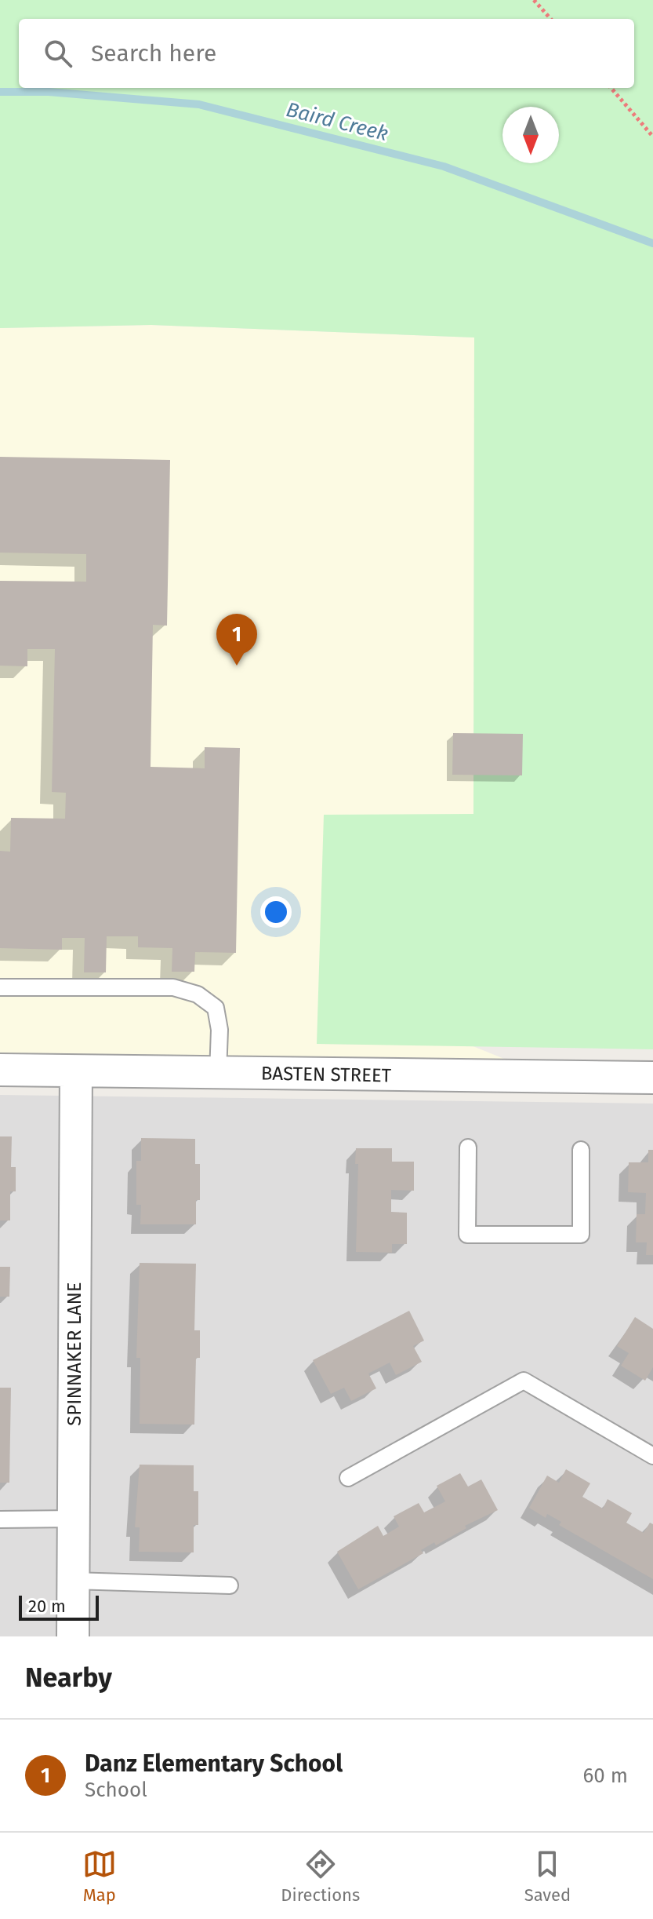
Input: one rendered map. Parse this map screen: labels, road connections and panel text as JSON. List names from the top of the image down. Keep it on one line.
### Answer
{"streets":{"street":["BASTEN STREET","SPINNAKER LANE"]},"crossings":[["BASTEN STREET","SPINNAKER LANE"]],"water":["Baird Creek"],"scale_bar":"20 m","north":"bottom","page":{"search":"Search here","pins":"1","scale":"20 m","heading":"Nearby","list":[{"mark":"1","name":"Danz Elementary School","note":"School","value":"60 m"}],"nav":["Map","Directions","Saved"]}}
